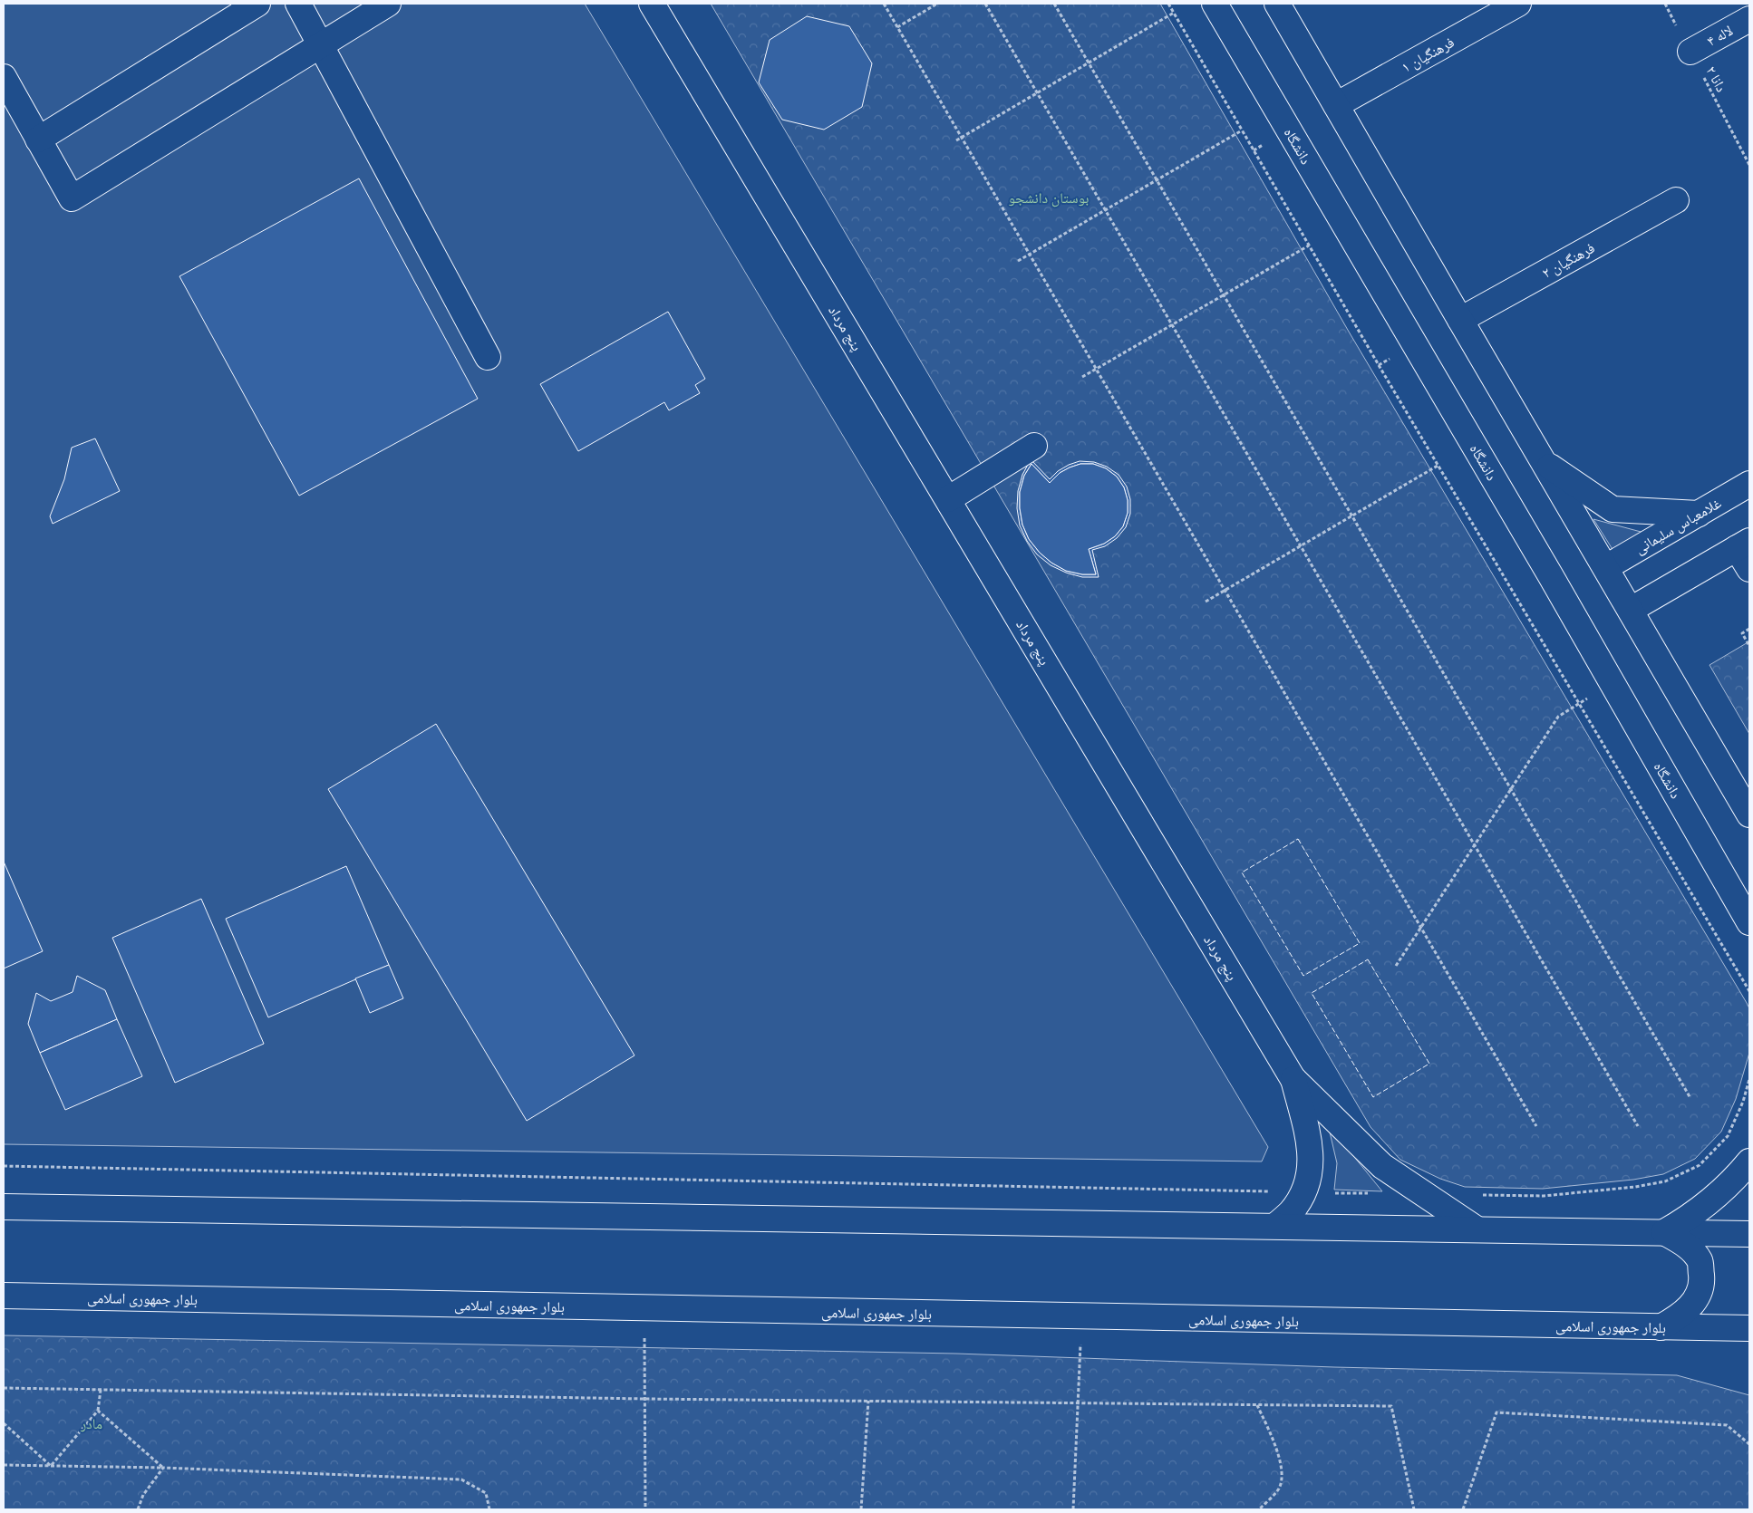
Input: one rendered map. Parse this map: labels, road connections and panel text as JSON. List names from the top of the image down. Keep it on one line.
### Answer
{"streets":{"main road":["لاله ۴","فرهنگیان ۱","دانشگاه","فرهنگیان ۲","پنج مرداد","غلامعباس سلیمانی","بلوار جمهوری اسلامی"],"path":["دانا ۲"]},"crossings":[["لاله ۴","دانا ۲"]],"parks":["بوستان دانشجو","مادر"]}
